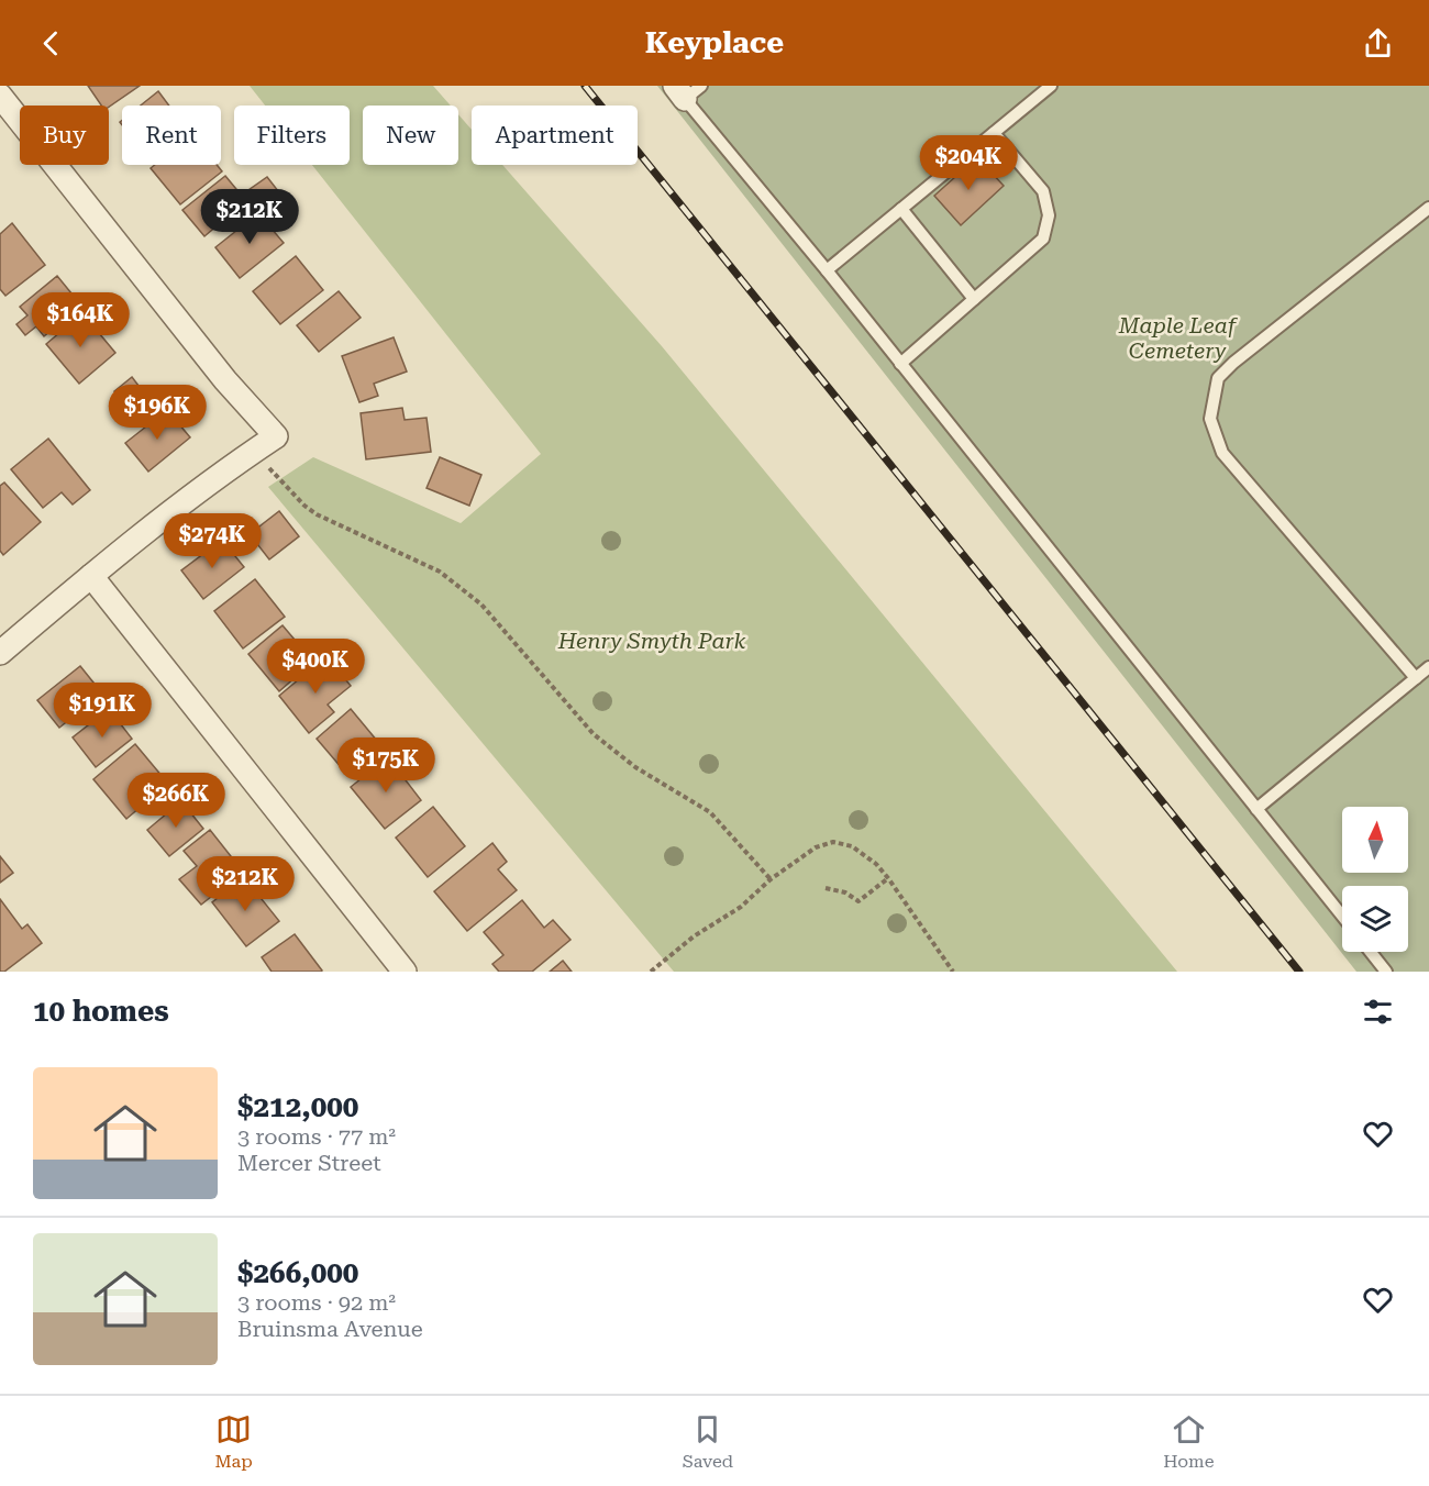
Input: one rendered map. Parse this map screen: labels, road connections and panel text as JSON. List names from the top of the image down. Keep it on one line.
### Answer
{"parks":["Maple Leaf Cemetery","Henry Smyth Park"],"north":"top","page":{"header":"Keyplace","chip":["Buy","Rent","Filters","New","Apartment"],"price":["$204K","$212K","$164K","$196K","$274K","$400K","$191K","$175K","$266K","$212K"],"heading":"10 homes","list":[{"name":"$212,000","note":"3 rooms · 77 m² · Mercer Street"},{"name":"$266,000","note":"3 rooms · 92 m² · Bruinsma Avenue"}],"tabs":["Map","Saved","Home"]}}
